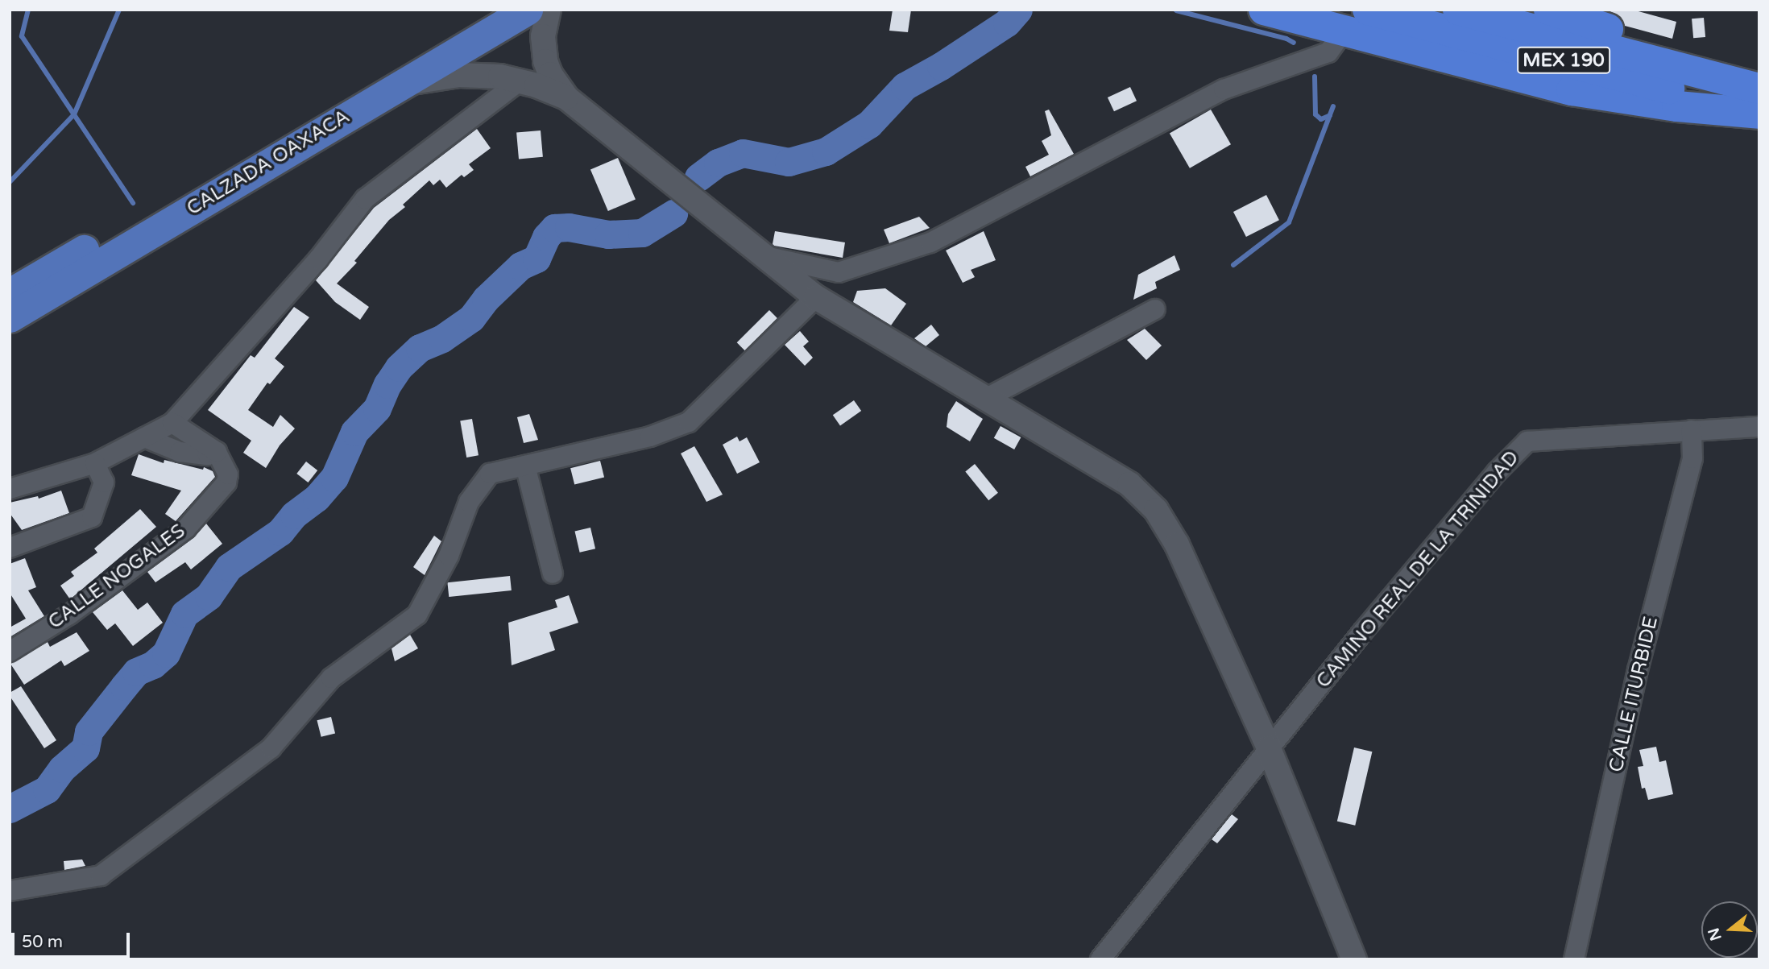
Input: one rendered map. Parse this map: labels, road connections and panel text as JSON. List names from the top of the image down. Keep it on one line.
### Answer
{"streets":{"highway":["MEX 190"],"main road":["CALZADA OAXACA"],"street":["CAMINO REAL DE LA TRINIDAD","CALLE NOGALES","CALLE ITURBIDE"]},"crossings":[["CAMINO REAL DE LA TRINIDAD","CALLE ITURBIDE"]],"scale_bar":"50 m","north":"left"}
